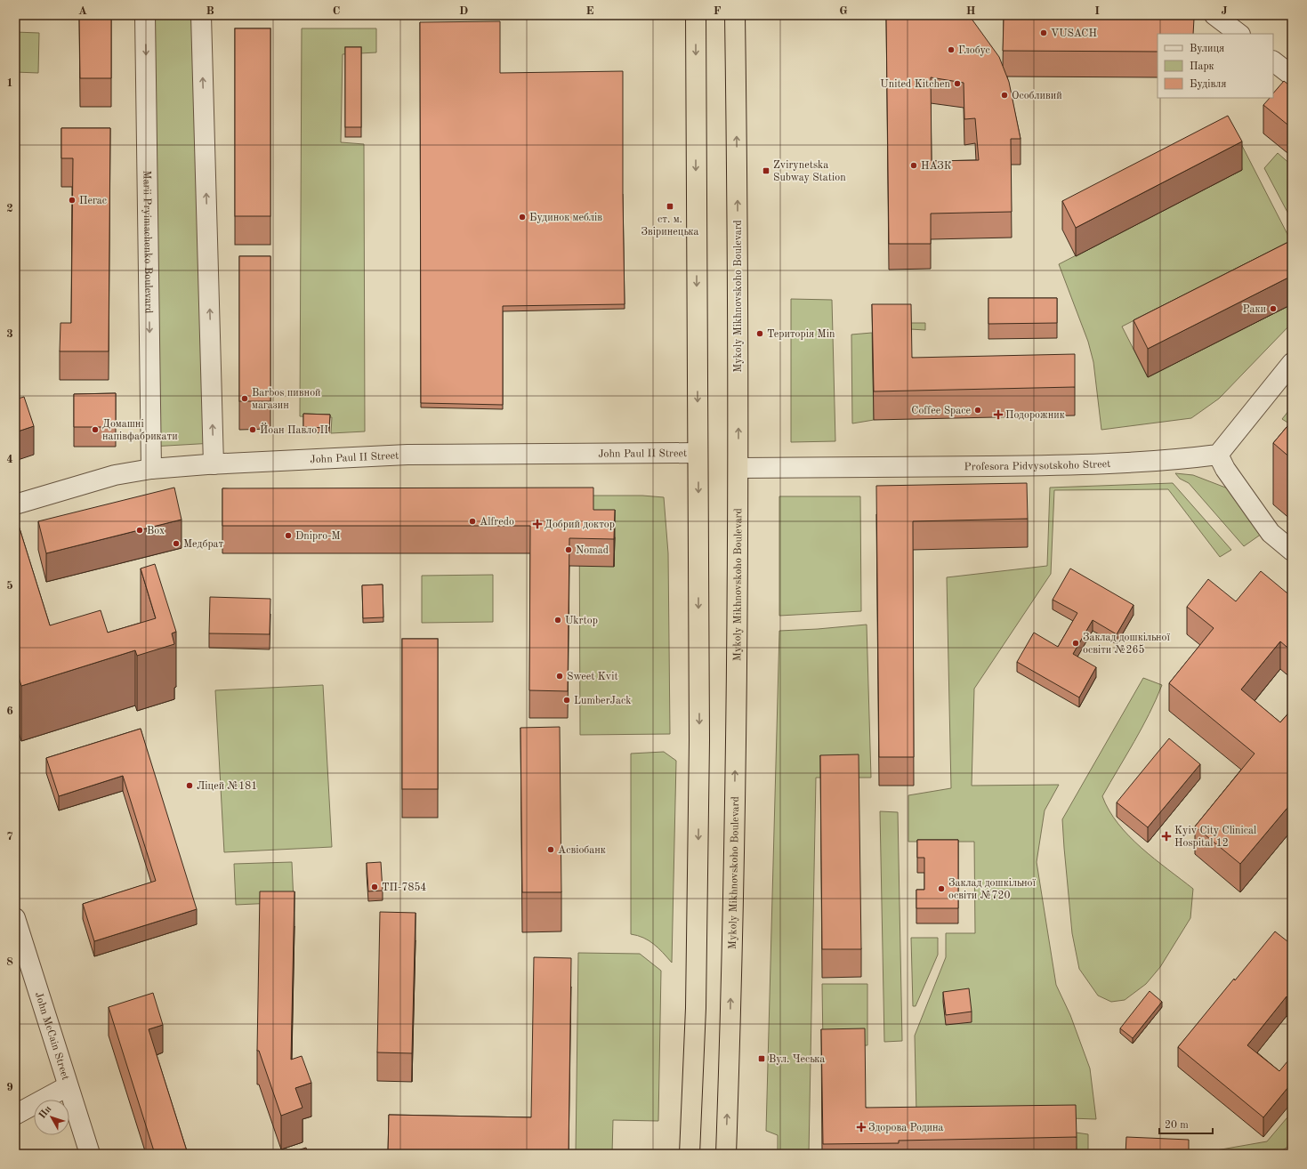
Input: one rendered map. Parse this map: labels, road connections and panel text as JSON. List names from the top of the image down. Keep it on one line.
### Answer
{"streets":{"highway":["Mykoly Mikhnovskoho Boulevard"],"street":["Marii Pryimachenko Boulevard","John Paul II Street","Profesora Pidvysotskoho Street","John McCain Street"]},"crossings":[["Marii Pryimachenko Boulevard","John Paul II Street"],["Mykoly Mikhnovskoho Boulevard","Profesora Pidvysotskoho Street"]],"places":{"other":["VUSACH","Глобус","United Kitchen","Особливий","НАЗК","Пегас","Будинок меблів","Раки","Територія Min","Barbos пивной магазин","Coffee Space","Домашні напівфабрикати","Йоан Павло II","Alfredo","Box","Dnipro-M","Медбрат","Nomad","Ukrtop","Заклад дошкільної освіти №265","Sweet Kvit","LumberJack","Ліцей №181","Асвіобанк","ТП-7854","Заклад дошкільної освіти №720"],"transit":["Zvirynetska Subway Station","ст. м. Звіринецька","Вул. Чеська"],"health":["Подорожник","Добрий доктор","Kyiv City Clinical Hospital 12","Здорова Родина"]},"legend":["Вулиця","Парк","Будівля"],"scale_bar":"20 m","north":"top left","grid":{"columns":["A","B","C","D","E","F","G","H","I","J"],"rows":["1","2","3","4","5","6","7","8","9"]}}
